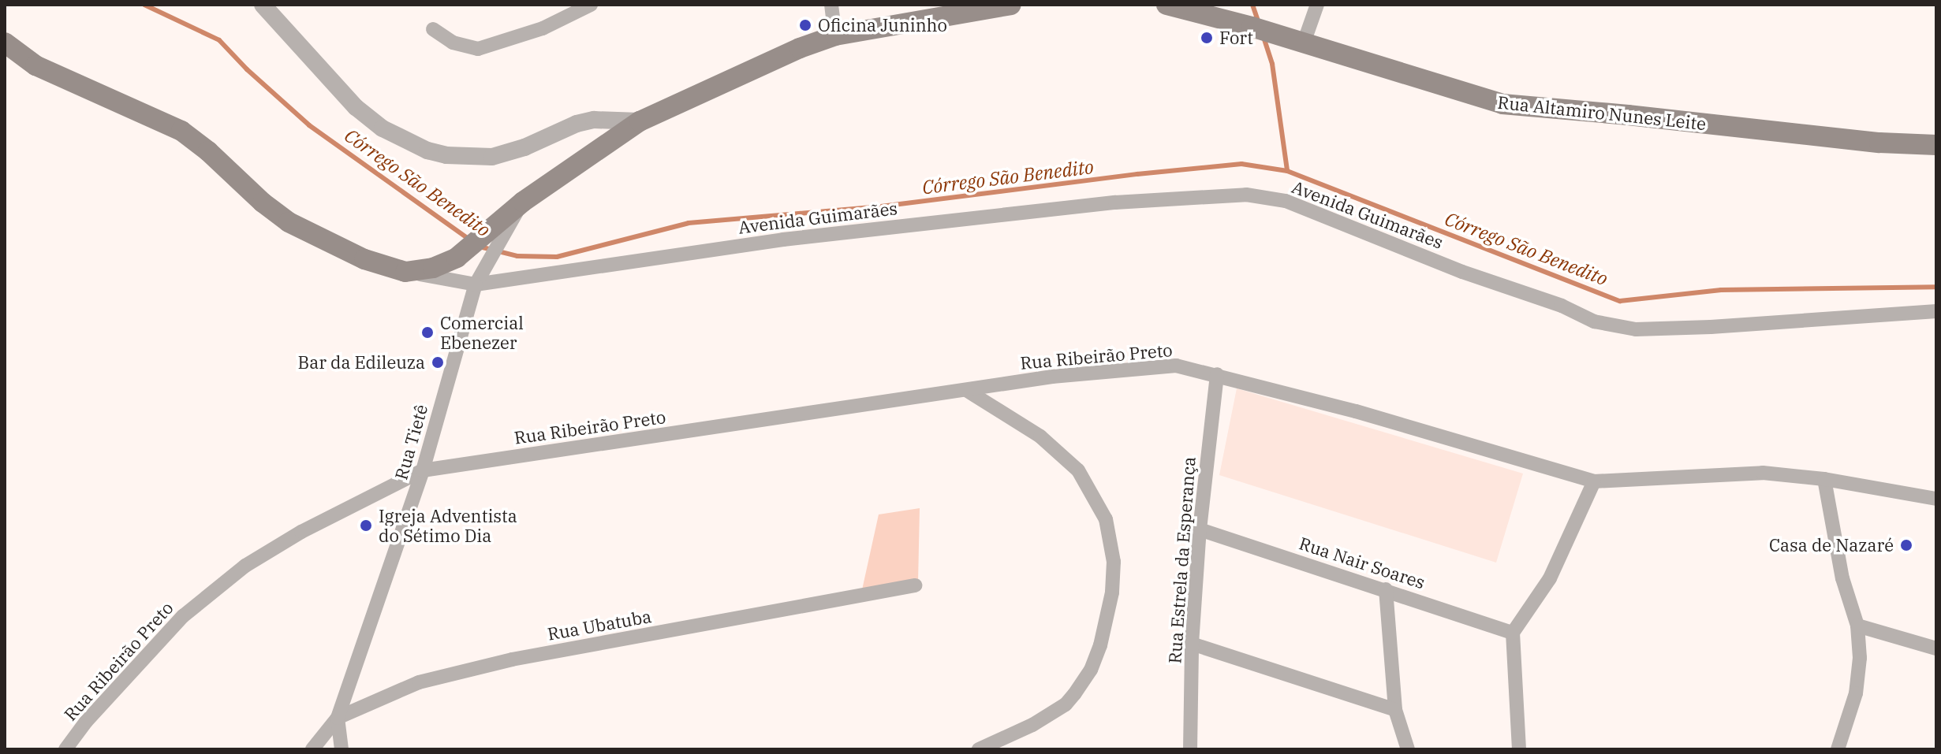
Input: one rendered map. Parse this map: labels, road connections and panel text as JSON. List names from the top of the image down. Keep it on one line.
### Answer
{"streets":{"main road":["Rua Altamiro Nunes Leite"],"street":["Avenida Guimarães","Rua Ribeirão Preto","Rua Tietê","Rua Estrela da Esperança","Rua Nair Soares","Rua Ubatuba"]},"crossings":[["Avenida Guimarães","Rua Tietê"],["Rua Ribeirão Preto","Rua Tietê"],["Rua Ribeirão Preto","Rua Estrela da Esperança"],["Rua Tietê","Rua Ubatuba"],["Rua Estrela da Esperança","Rua Nair Soares"]],"water":["Córrego São Benedito"],"places":["Oficina Juninho","Fort","Comercial Ebenezer","Bar da Edileuza","Igreja Adventista do Sétimo Dia","Casa de Nazaré"]}
